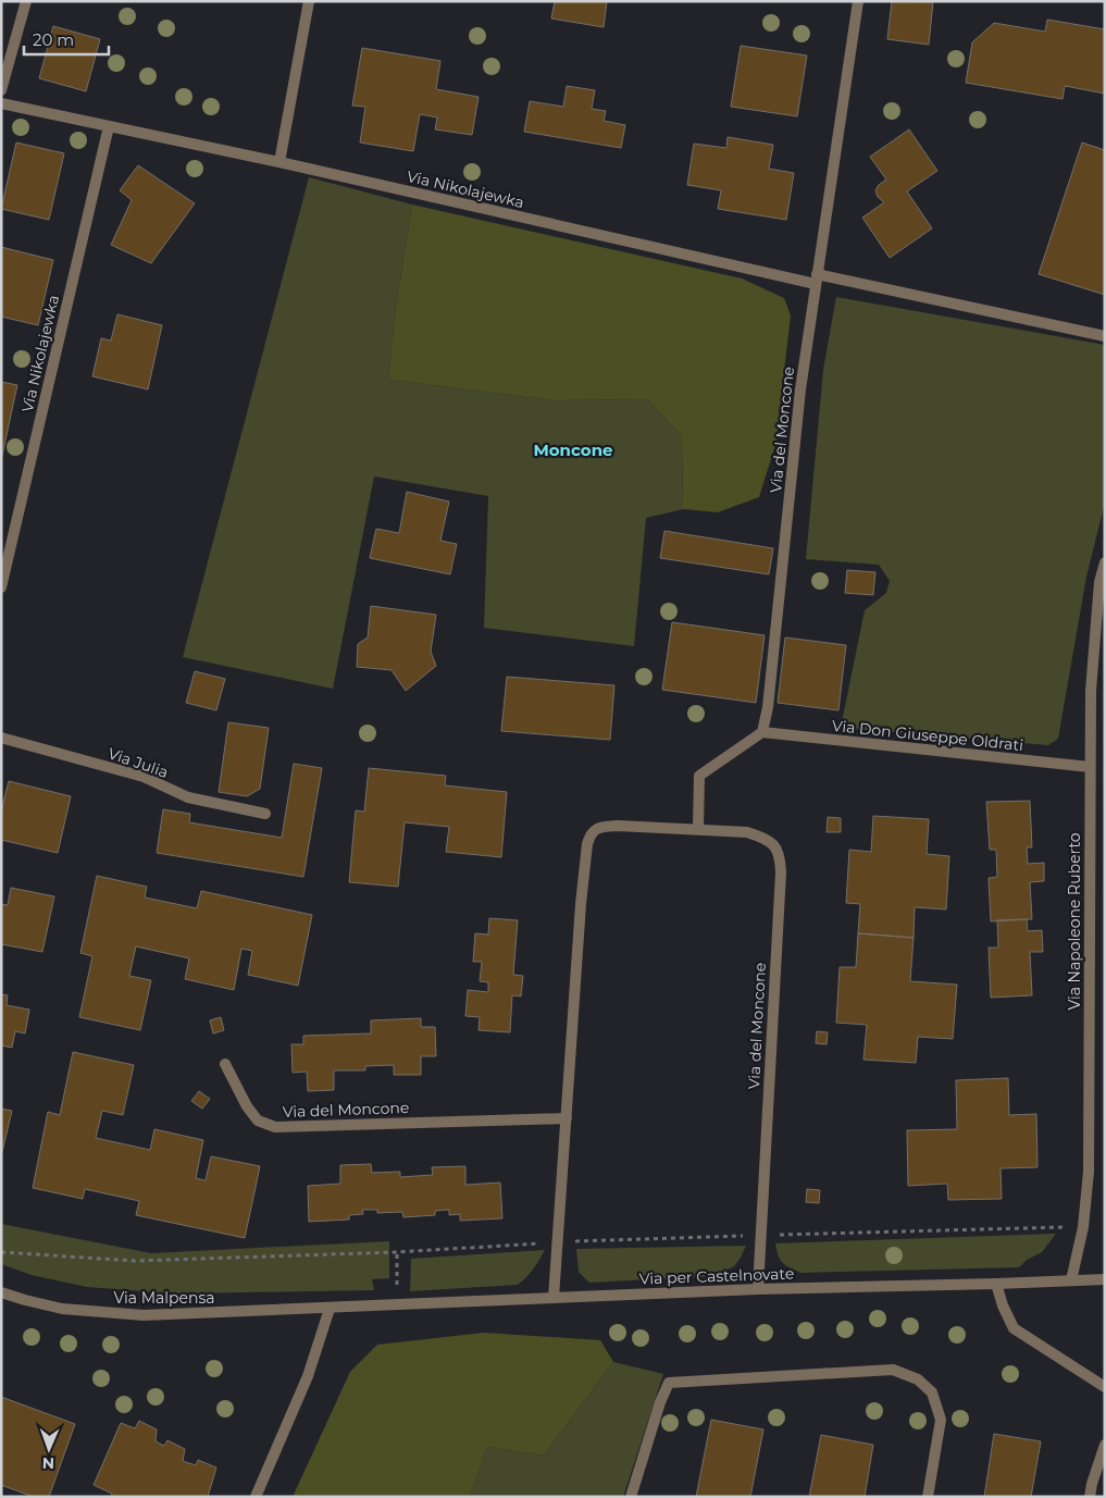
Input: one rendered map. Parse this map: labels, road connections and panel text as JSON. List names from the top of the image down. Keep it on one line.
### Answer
{"streets":{"street":["Via Nikolajewka","Via del Moncone","Via Don Giuseppe Oldrati","Via Julia","Via Napoleone Ruberto","Via per Castelnovate","Via Malpensa"]},"crossings":[["Via Nikolajewka","Via del Moncone"],["Via del Moncone","Via Don Giuseppe Oldrati"],["Via del Moncone","Via per Castelnovate"],["Via Don Giuseppe Oldrati","Via Napoleone Ruberto"],["Via Napoleone Ruberto","Via per Castelnovate"],["Via per Castelnovate","Via Malpensa"]],"districts":["Moncone"],"scale_bar":"20 m","north":"bottom"}
